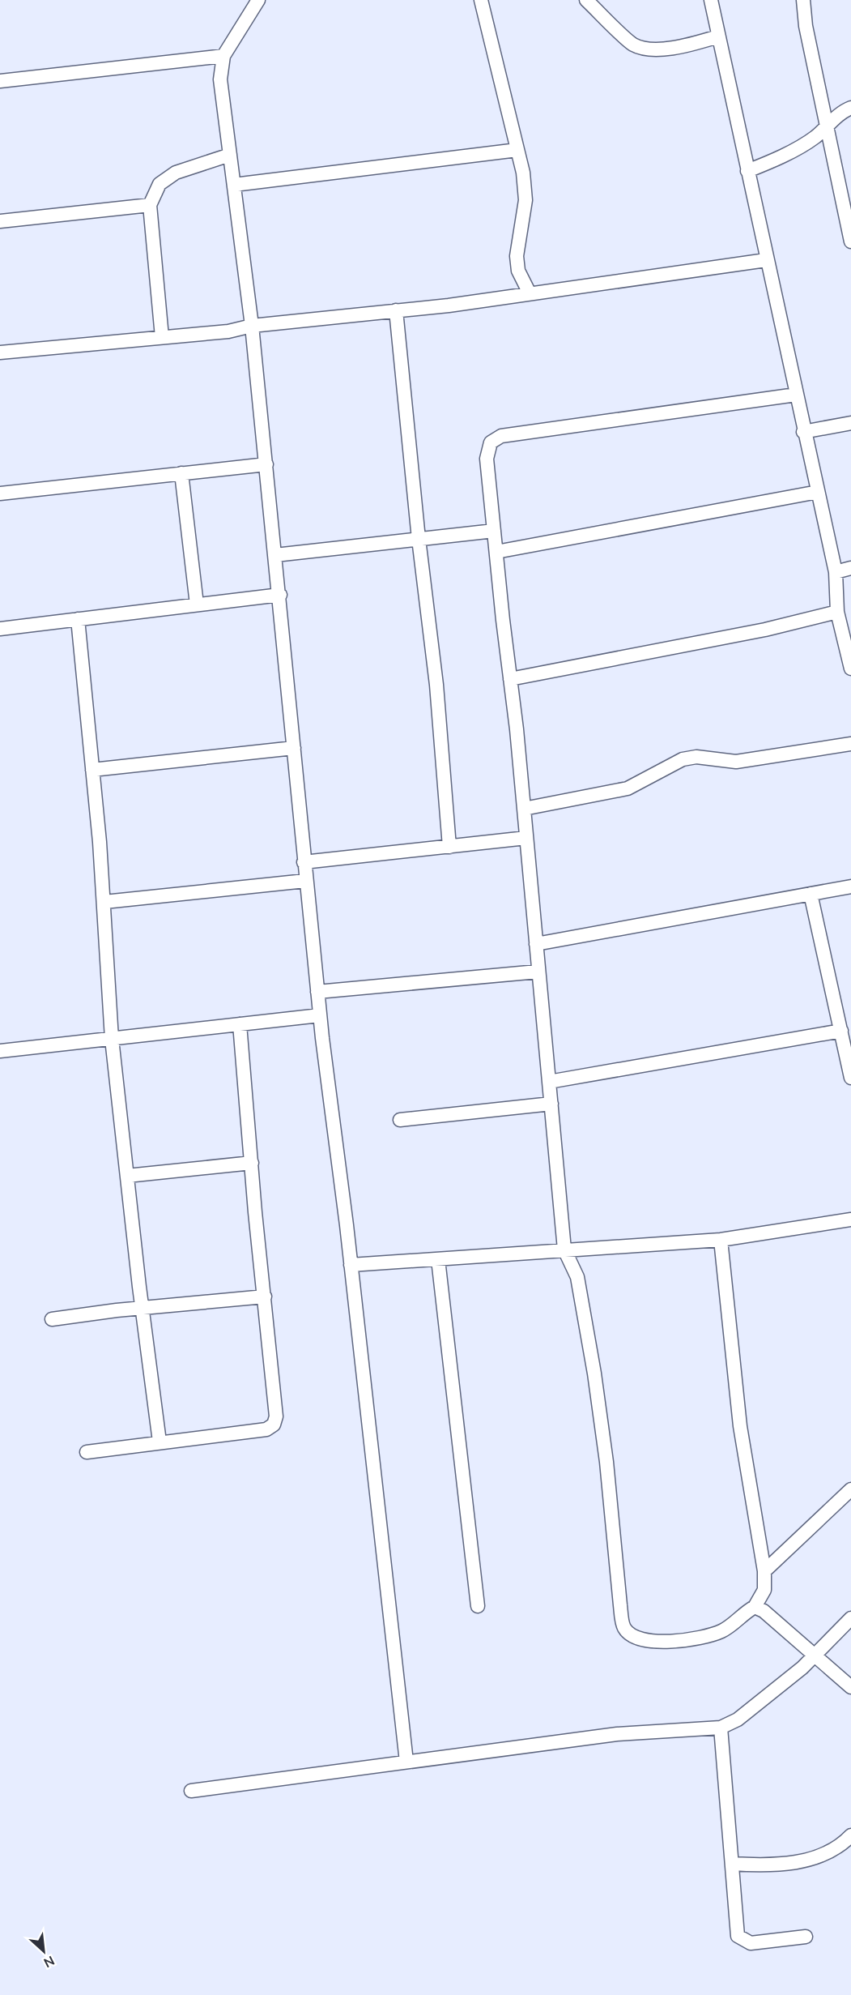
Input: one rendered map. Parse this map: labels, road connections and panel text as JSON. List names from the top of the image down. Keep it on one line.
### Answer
{"north":"bottom right"}
